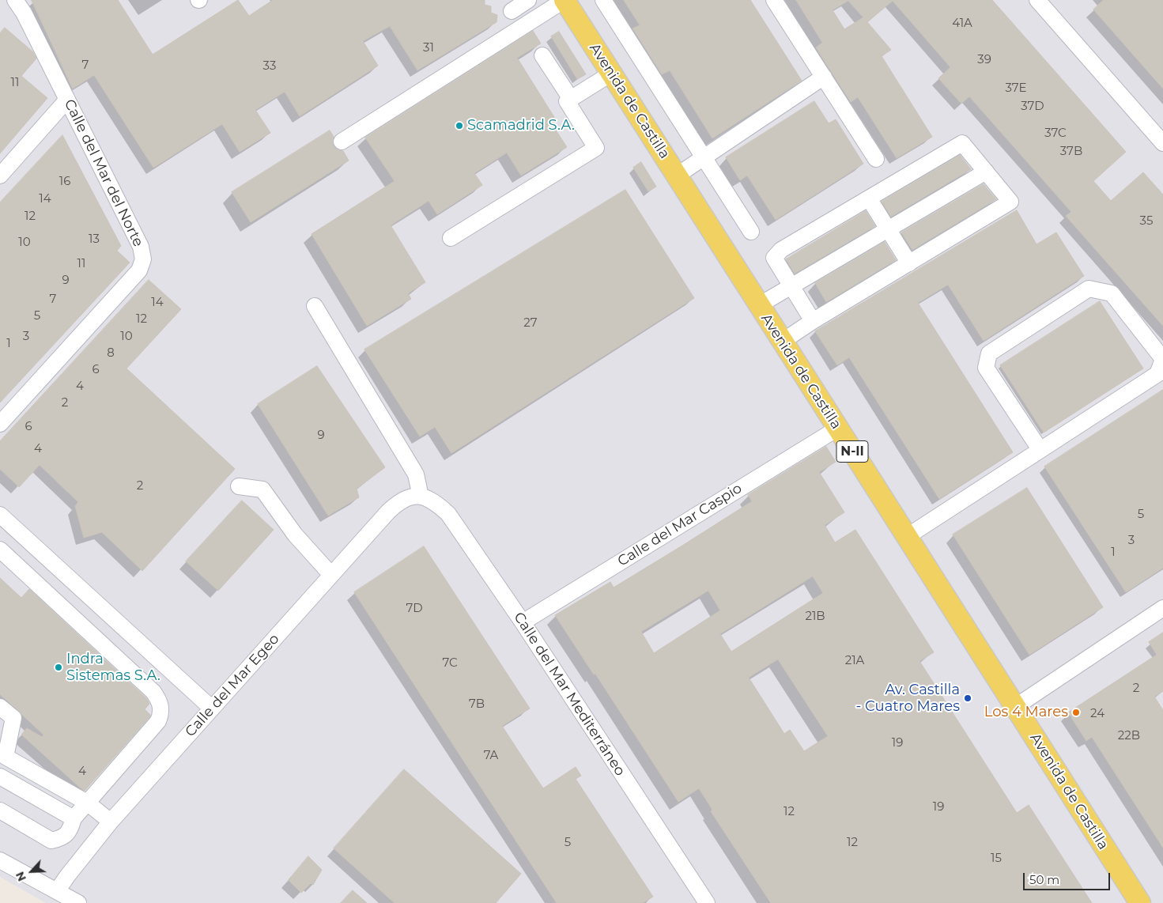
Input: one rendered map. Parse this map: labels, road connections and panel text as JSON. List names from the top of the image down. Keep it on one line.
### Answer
{"streets":{"main road":["Avenida de Castilla","N-II"],"street":["Calle del Mar del Norte","Calle del Mar Caspio","Calle del Mar Egeo","Calle del Mar Mediterráneo"]},"crossings":[["Avenida de Castilla","Calle del Mar Caspio"],["Calle del Mar Caspio","Calle del Mar Mediterráneo"],["Calle del Mar Egeo","Calle del Mar Mediterráneo"]],"places":["Scamadrid S.A.","Indra Sistemas S.A.","Av. Castilla - Cuatro Mares","Los 4 Mares"],"house_numbers":["41A","31","39","7","33","11","37E","37D","37C","37B","16","14","12","35","13","10","11","9","7","14","5","12","27","3","10","1","8","6","4","2","6","9","4","2","5","3","1","7D","21B","21A","7C","2","7B","24","22B","19","7A","4","19","12","5","12","15"],"scale_bar":"50 m","north":"bottom left"}
